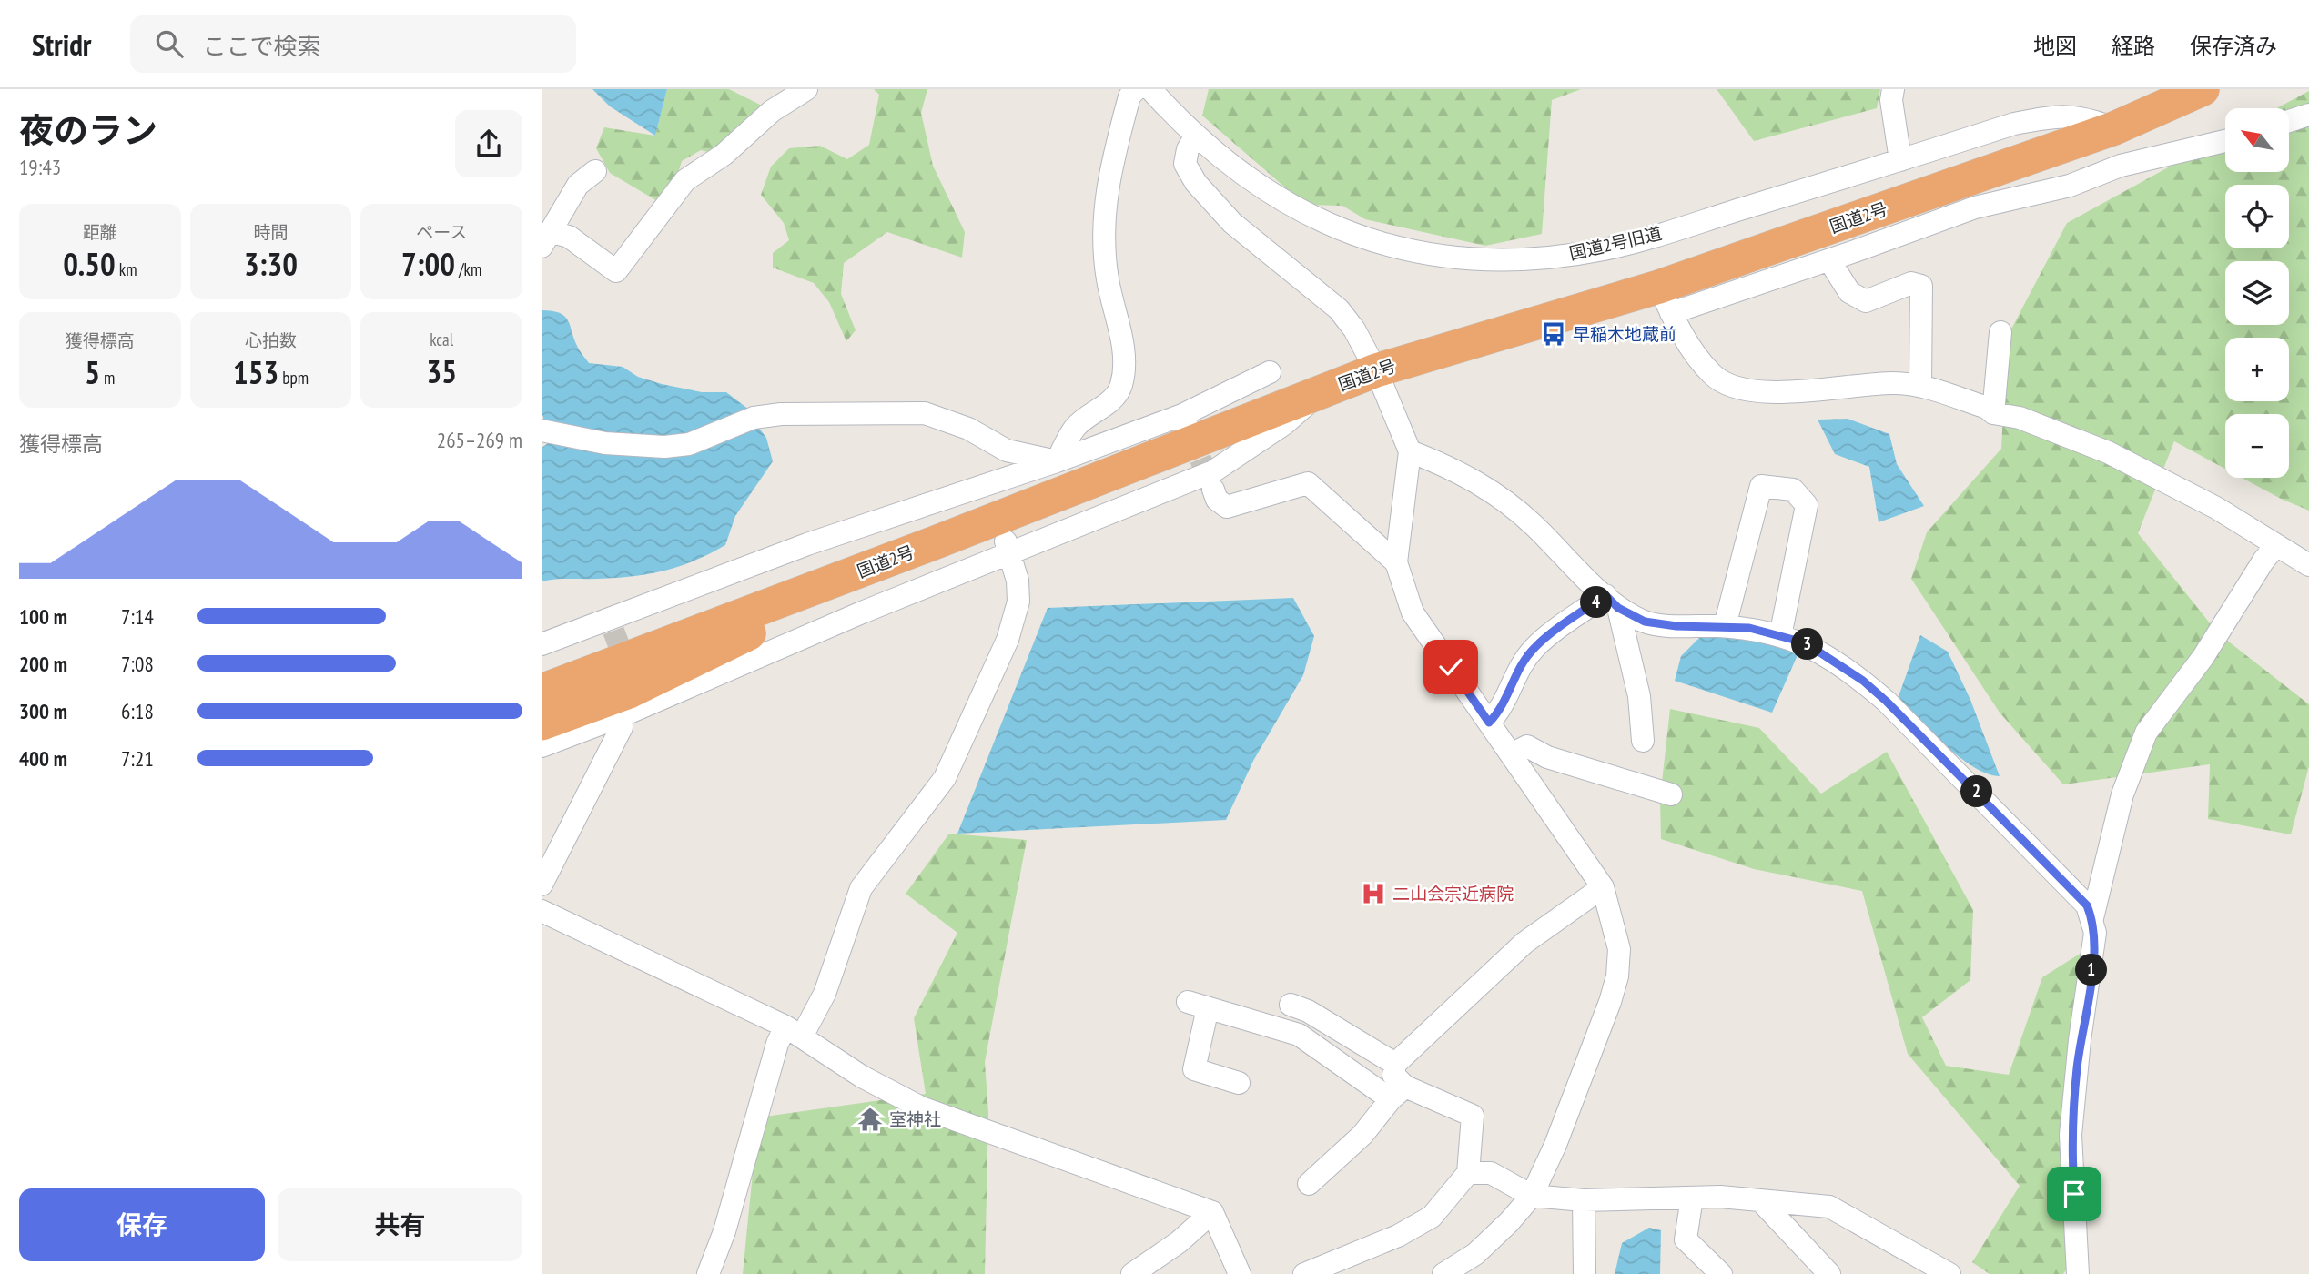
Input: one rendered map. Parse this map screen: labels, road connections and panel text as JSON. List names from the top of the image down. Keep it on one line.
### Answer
{"streets":{"highway":["国道2号"],"street":["国道2号旧道"]},"crossings":[["国道2号","国道2号旧道"]],"places":{"bus stop":["早稲木地蔵前"],"hospital":["二山会宗近病院"],"temple":["室神社"]},"north":"top left","page":{"header":"Stridr","search":"ここで検索","nav":["地図","経路","保存済み"],"heading":["夜のラン","19:43"],"map_buttons":["+","−"],"stats":[["距離","0.50 km"],["時間","3:30"],["ペース","7:00 /km"],["獲得標高","5 m"],["心拍数","153 bpm"],["kcal","35"]],"chart":["獲得標高","265–269 m"],"pins":["4","3","2","1"],"list":[{"name":"100 m","note":"7:14"},{"name":"200 m","note":"7:08"},{"name":"300 m","note":"6:18"},{"name":"400 m","note":"7:21"}],"buttons":["保存","共有"]}}
